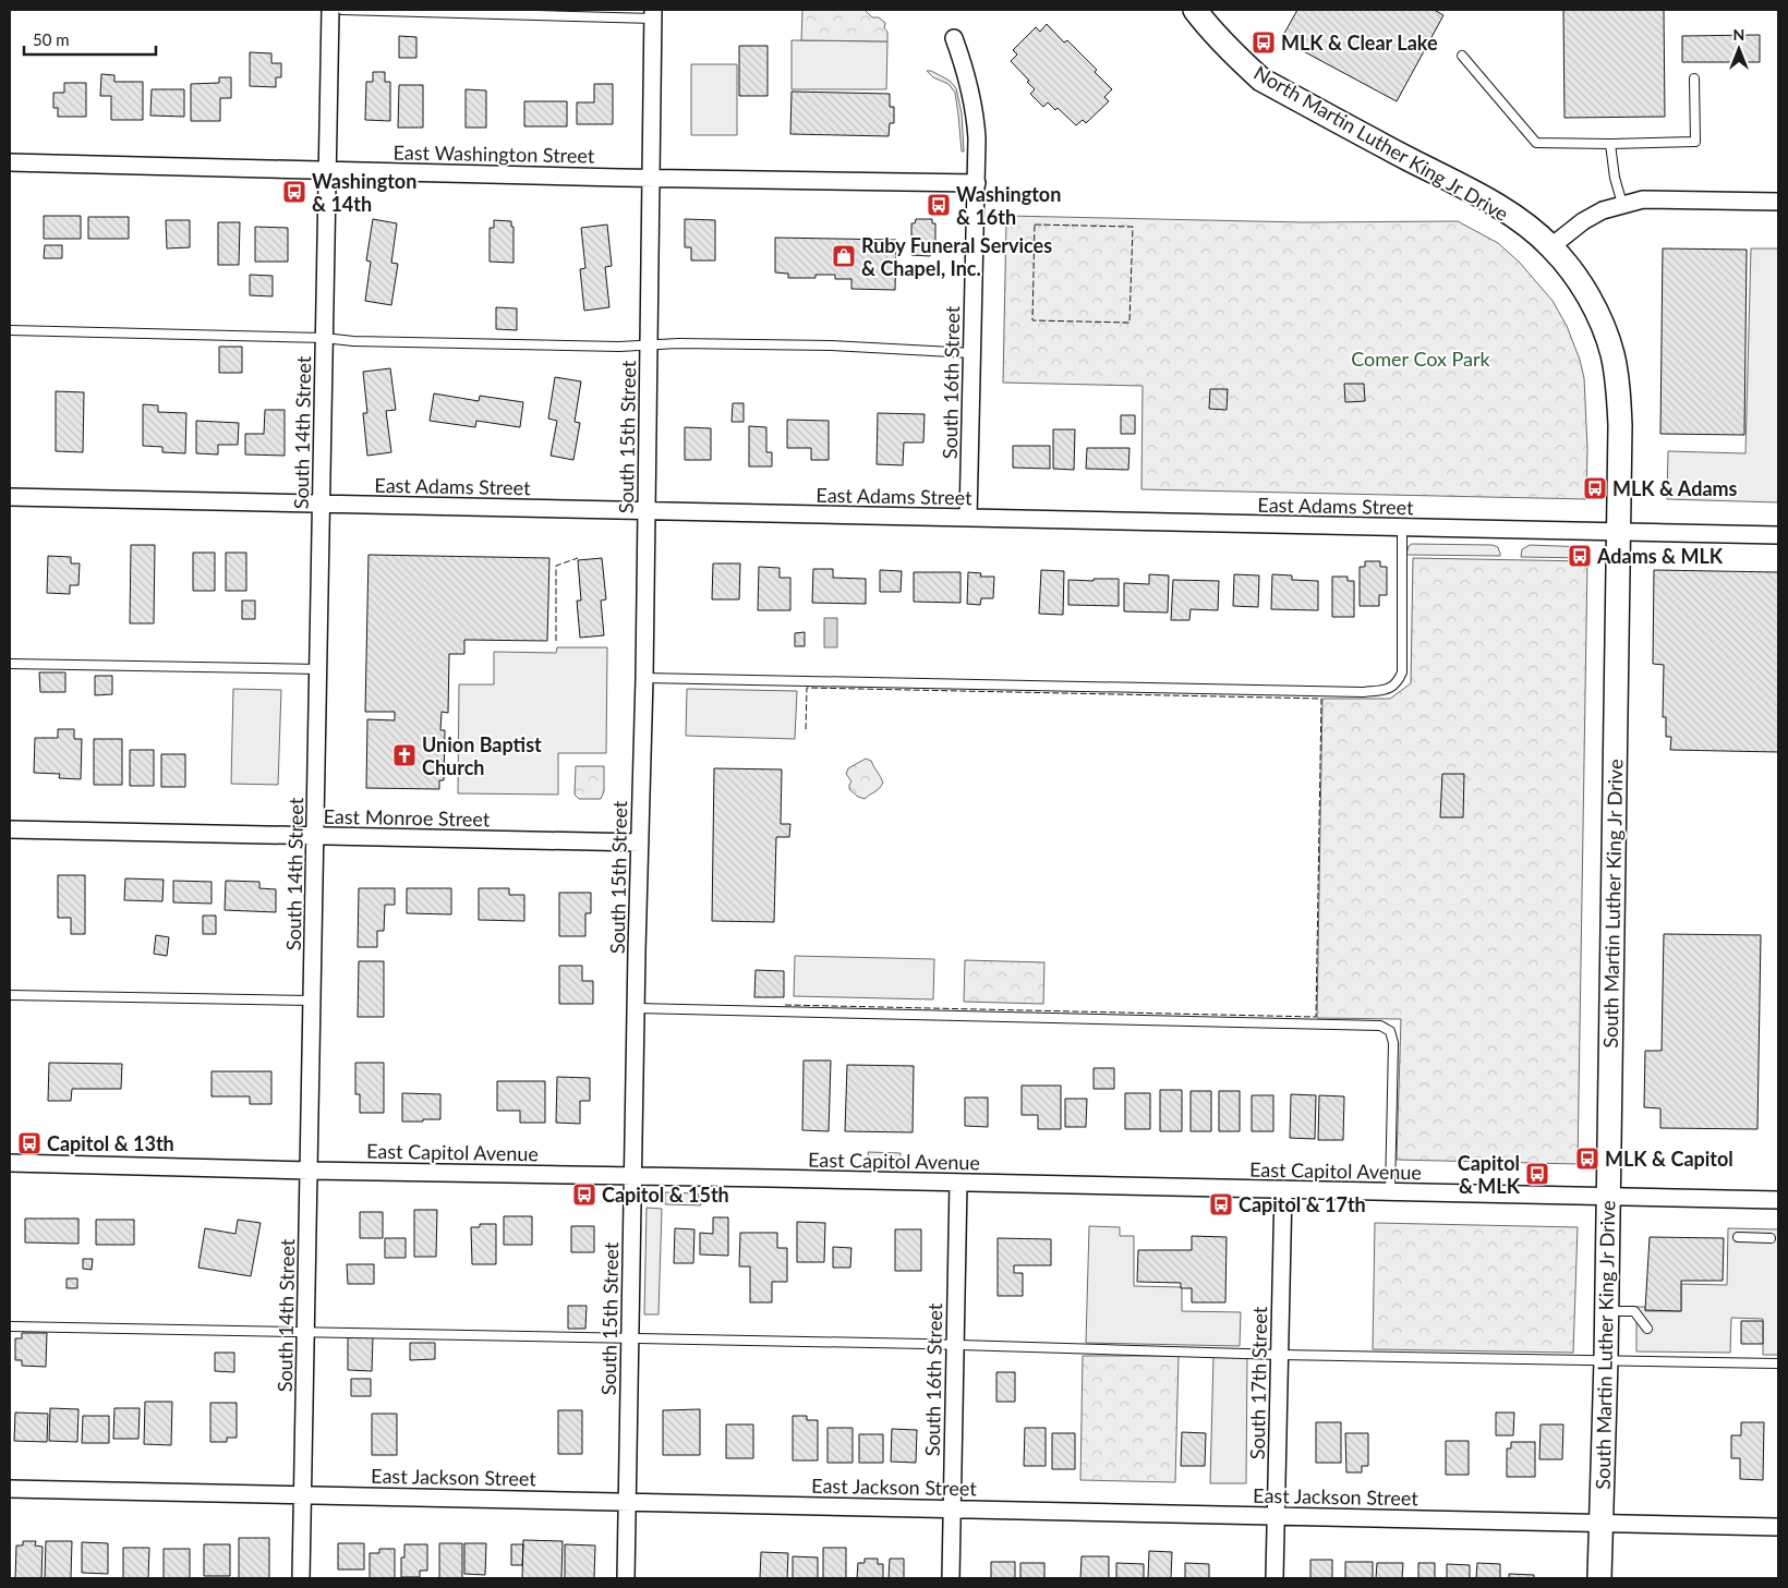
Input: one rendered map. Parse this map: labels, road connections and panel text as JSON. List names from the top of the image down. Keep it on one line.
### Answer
{"streets":{"street":["North Martin Luther King Jr Drive","East Washington Street","South 16th Street","South 14th Street","South 15th Street","East Adams Street","East Monroe Street","South Martin Luther King Jr Drive","East Capitol Avenue","South 17th Street","East Jackson Street"]},"crossings":[["North Martin Luther King Jr Drive","South Martin Luther King Jr Drive"],["East Washington Street","South 16th Street"],["East Washington Street","South 14th Street"],["East Washington Street","South 15th Street"],["South 16th Street","East Adams Street"],["South 16th Street","East Capitol Avenue"],["South 16th Street","East Jackson Street"],["South 14th Street","East Adams Street"],["South 14th Street","East Monroe Street"],["South 14th Street","East Capitol Avenue"],["South 14th Street","East Jackson Street"],["South 15th Street","East Adams Street"],["South 15th Street","East Monroe Street"],["South 15th Street","East Capitol Avenue"],["South 15th Street","East Jackson Street"],["East Adams Street","South Martin Luther King Jr Drive"],["South Martin Luther King Jr Drive","East Capitol Avenue"],["South Martin Luther King Jr Drive","East Jackson Street"],["East Capitol Avenue","South 17th Street"],["South 17th Street","East Jackson Street"]],"parks":["Comer Cox Park"],"places":{"bus stop":["MLK & Clear Lake","Washington & 14th","Washington & 16th","MLK & Adams","Adams & MLK","Capitol & 13th","MLK & Capitol","Capitol & MLK","Capitol & 15th","Capitol & 17th"],"shop":["Ruby Funeral Services & Chapel, Inc."],"church":["Union Baptist Church"]},"scale_bar":"50 m","north":"top"}
